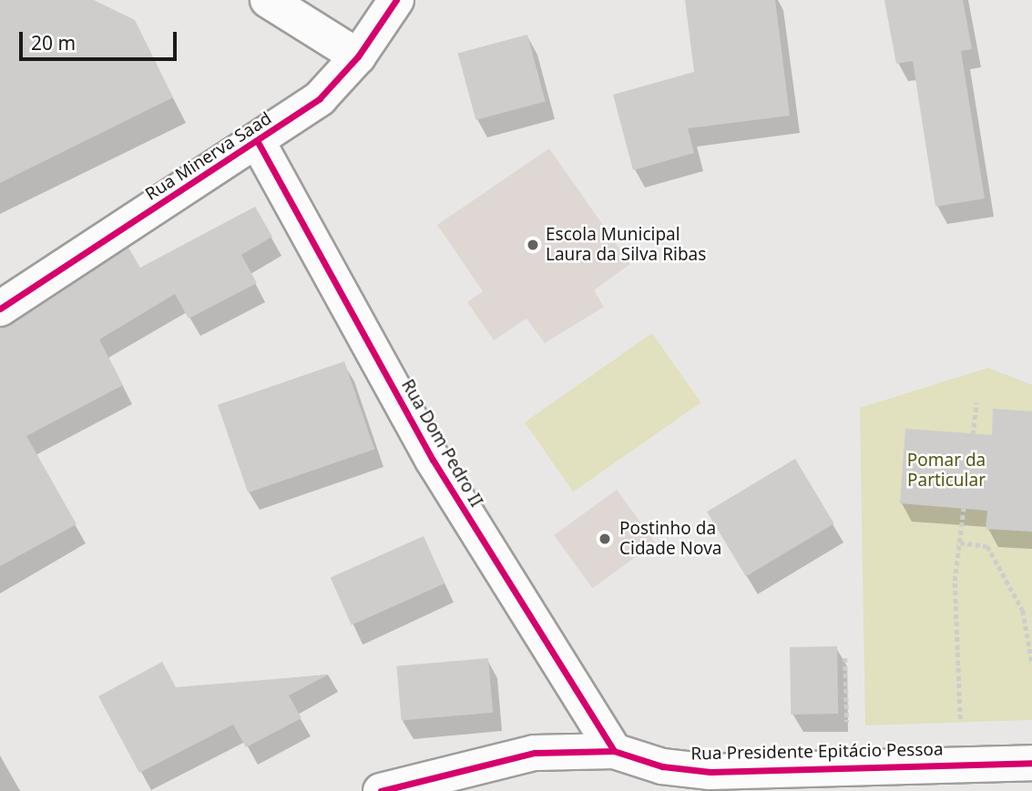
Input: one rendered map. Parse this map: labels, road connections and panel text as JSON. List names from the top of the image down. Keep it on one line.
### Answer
{"streets":{"street":["Rua Minerva Saad","Rua Dom Pedro II","Rua Presidente Epitácio Pessoa"]},"crossings":[["Rua Minerva Saad","Rua Dom Pedro II"],["Rua Dom Pedro II","Rua Presidente Epitácio Pessoa"]],"parks":["Pomar da Particular"],"places":["Escola Municipal Laura da Silva Ribas","Postinho da Cidade Nova"],"scale_bar":"20 m"}
